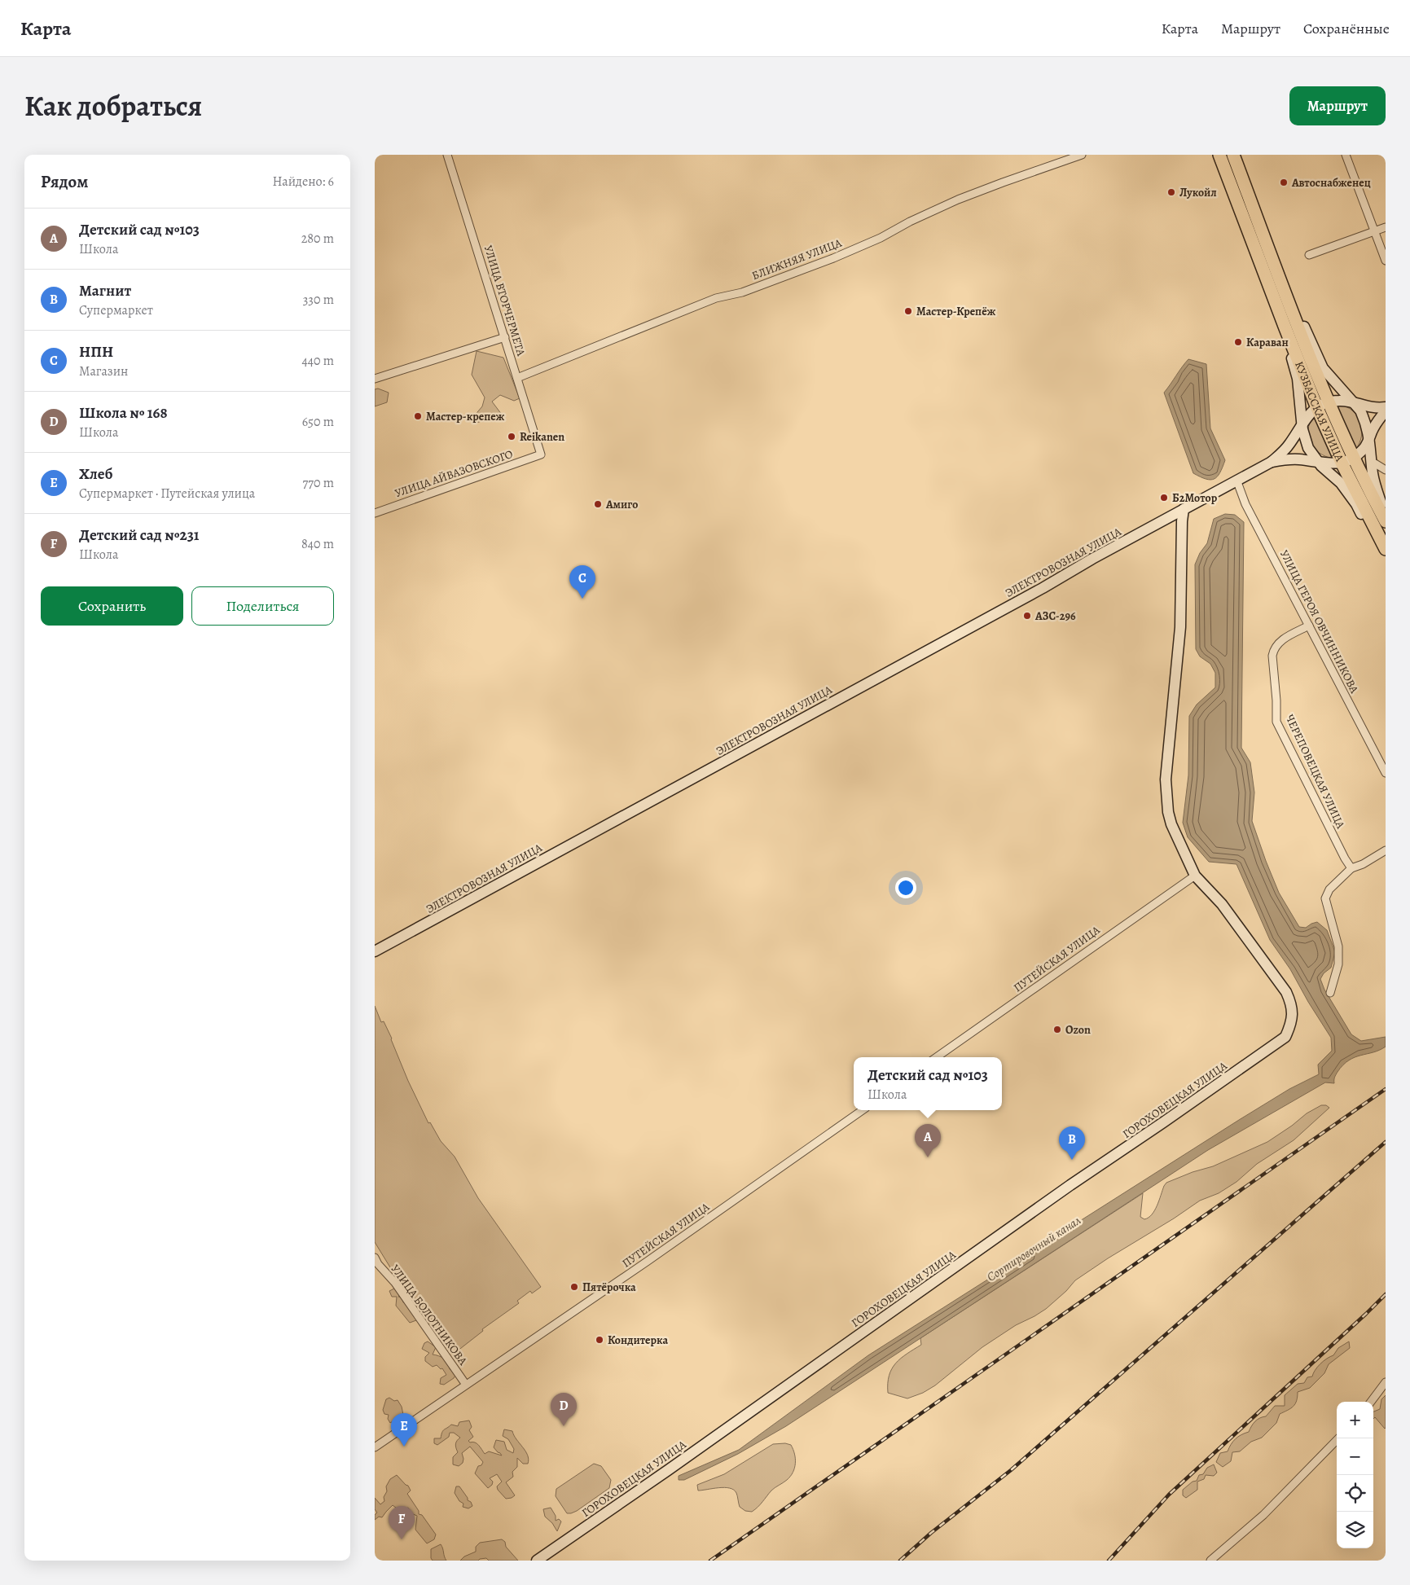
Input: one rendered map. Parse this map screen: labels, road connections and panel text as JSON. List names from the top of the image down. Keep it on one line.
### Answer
{"streets":{"main road":["КУЗБАССКАЯ УЛИЦА"],"street":["БЛИЖНЯЯ УЛИЦА","УЛИЦА ВТОРЧЕРМЕТА","УЛИЦА АЙВАЗОВСКОГО","ЭЛЕКТРОВОЗНАЯ УЛИЦА","УЛИЦА ГЕРОЯ ОВЧИННИКОВА","ЧЕРЕПОВЕЦКАЯ УЛИЦА","ПУТЕЙСКАЯ УЛИЦА","ГОРОХОВЕЦКАЯ УЛИЦА","УЛИЦА БОЛОТНИКОВА"]},"crossings":[["БЛИЖНЯЯ УЛИЦА","УЛИЦА ВТОРЧЕРМЕТА"],["УЛИЦА ВТОРЧЕРМЕТА","УЛИЦА АЙВАЗОВСКОГО"],["ЭЛЕКТРОВОЗНАЯ УЛИЦА","УЛИЦА ГЕРОЯ ОВЧИННИКОВА"],["УЛИЦА ГЕРОЯ ОВЧИННИКОВА","ЧЕРЕПОВЕЦКАЯ УЛИЦА"],["ПУТЕЙСКАЯ УЛИЦА","ГОРОХОВЕЦКАЯ УЛИЦА"],["ПУТЕЙСКАЯ УЛИЦА","УЛИЦА БОЛОТНИКОВА"]],"water":["Сортировочный канал"],"places":["Автоснабженец","Лукойл","Мастер-Крепёж","Караван","Мастер-крепеж","Reikanen","Б2Мотор","Амиго","АЗС-296","Ozon","Пятёрочка","Кондитерка"],"page":{"header":"Карта","nav":["Карта","Маршрут","Сохранённые"],"title":"Как добраться","buttons":["Маршрут",["Сохранить","Поделиться"]],"heading":["Рядом","Найдено: 6"],"list":[{"mark":"A","name":"Детский сад №103","note":"Школа","value":"280 m"},{"mark":"B","name":"Магнит","note":"Супермаркет","value":"330 m"},{"mark":"C","name":"НПН","note":"Магазин","value":"440 m"},{"mark":"D","name":"Школа № 168","note":"Школа","value":"650 m"},{"mark":"E","name":"Хлеб","note":"Супермаркет · Путейская улица","value":"770 m"},{"mark":"F","name":"Детский сад №231","note":"Школа","value":"840 m"}],"pins":["C","A","B","D","E","F"],"popup":["Детский сад №103","Школа"],"map_buttons":["+","−"]}}
